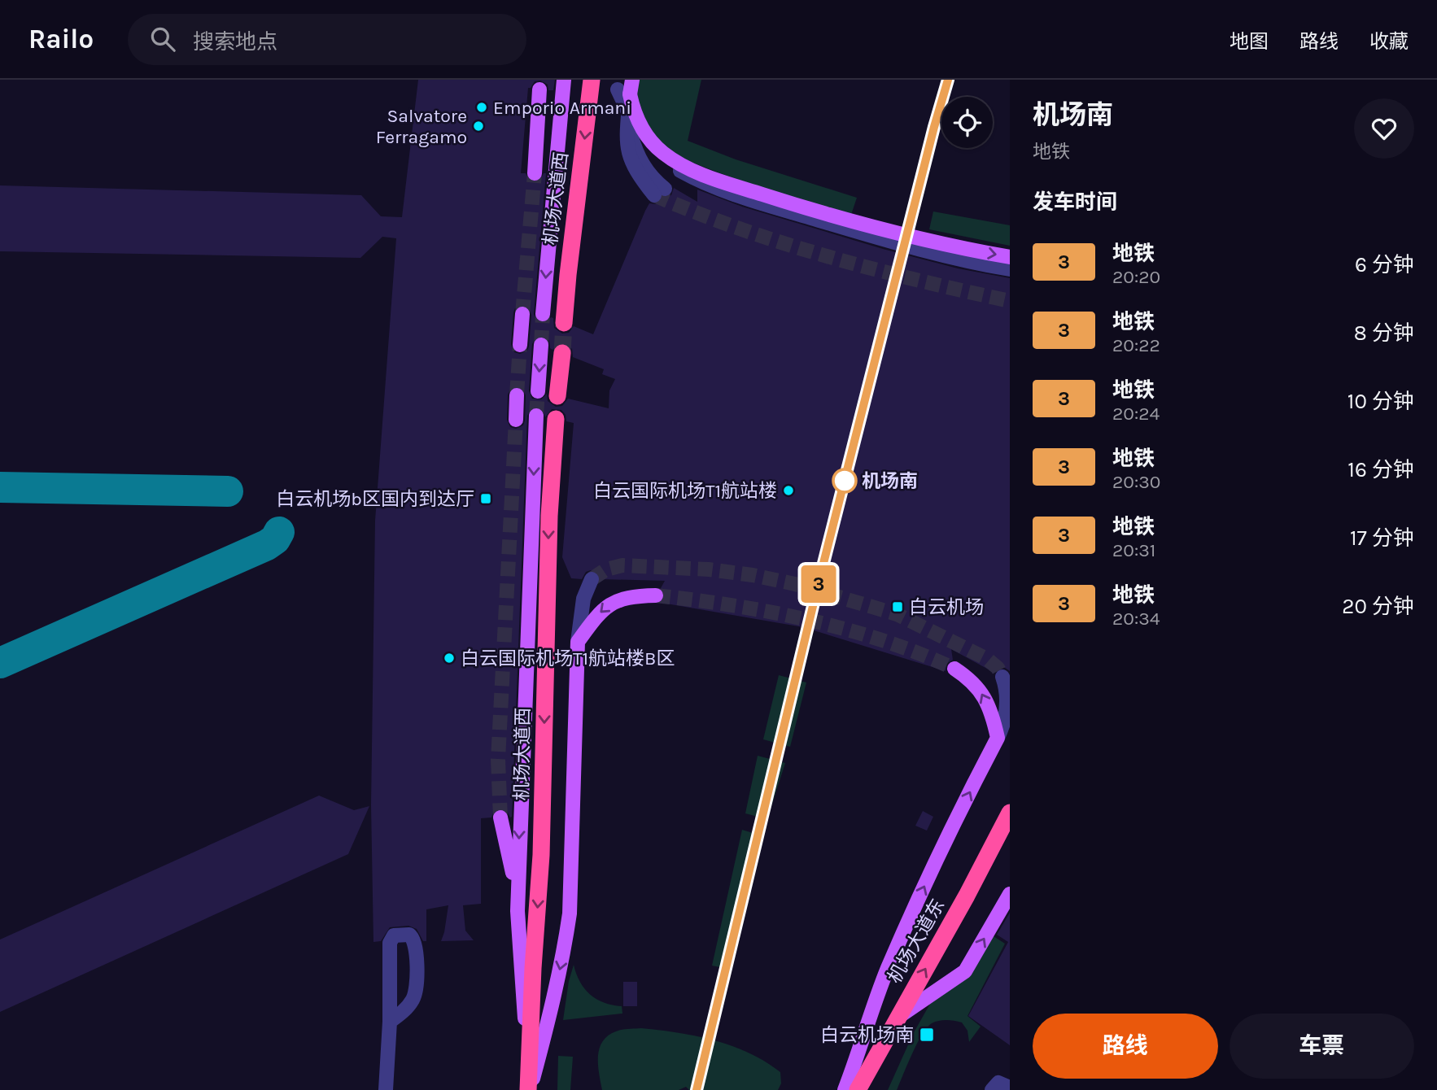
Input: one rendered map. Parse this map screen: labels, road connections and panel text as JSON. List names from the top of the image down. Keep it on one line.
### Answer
{"streets":{"highway":["机场大道西","机场大道东"]},"one_way":["机场大道西","机场大道东"],"places":{"other":["Emporio Armani","Salvatore Ferragamo","机场南","白云国际机场T1航站楼","白云国际机场T1航站楼B区"],"transit":["白云机场b区国内到达厅","白云机场","白云机场南"]},"lines":["metro line 3"],"page":{"header":"Railo","search":"搜索地点","nav":["地图","路线","收藏"],"on_map":"3","heading":[["机场南","地铁"],"发车时间"],"list":[{"mark":"3","name":"地铁","note":"20:20","value":"6 分钟"},{"mark":"3","name":"地铁","note":"20:22","value":"8 分钟"},{"mark":"3","name":"地铁","note":"20:24","value":"10 分钟"},{"mark":"3","name":"地铁","note":"20:30","value":"16 分钟"},{"mark":"3","name":"地铁","note":"20:31","value":"17 分钟"},{"mark":"3","name":"地铁","note":"20:34","value":"20 分钟"}],"buttons":["路线","车票"]}}
